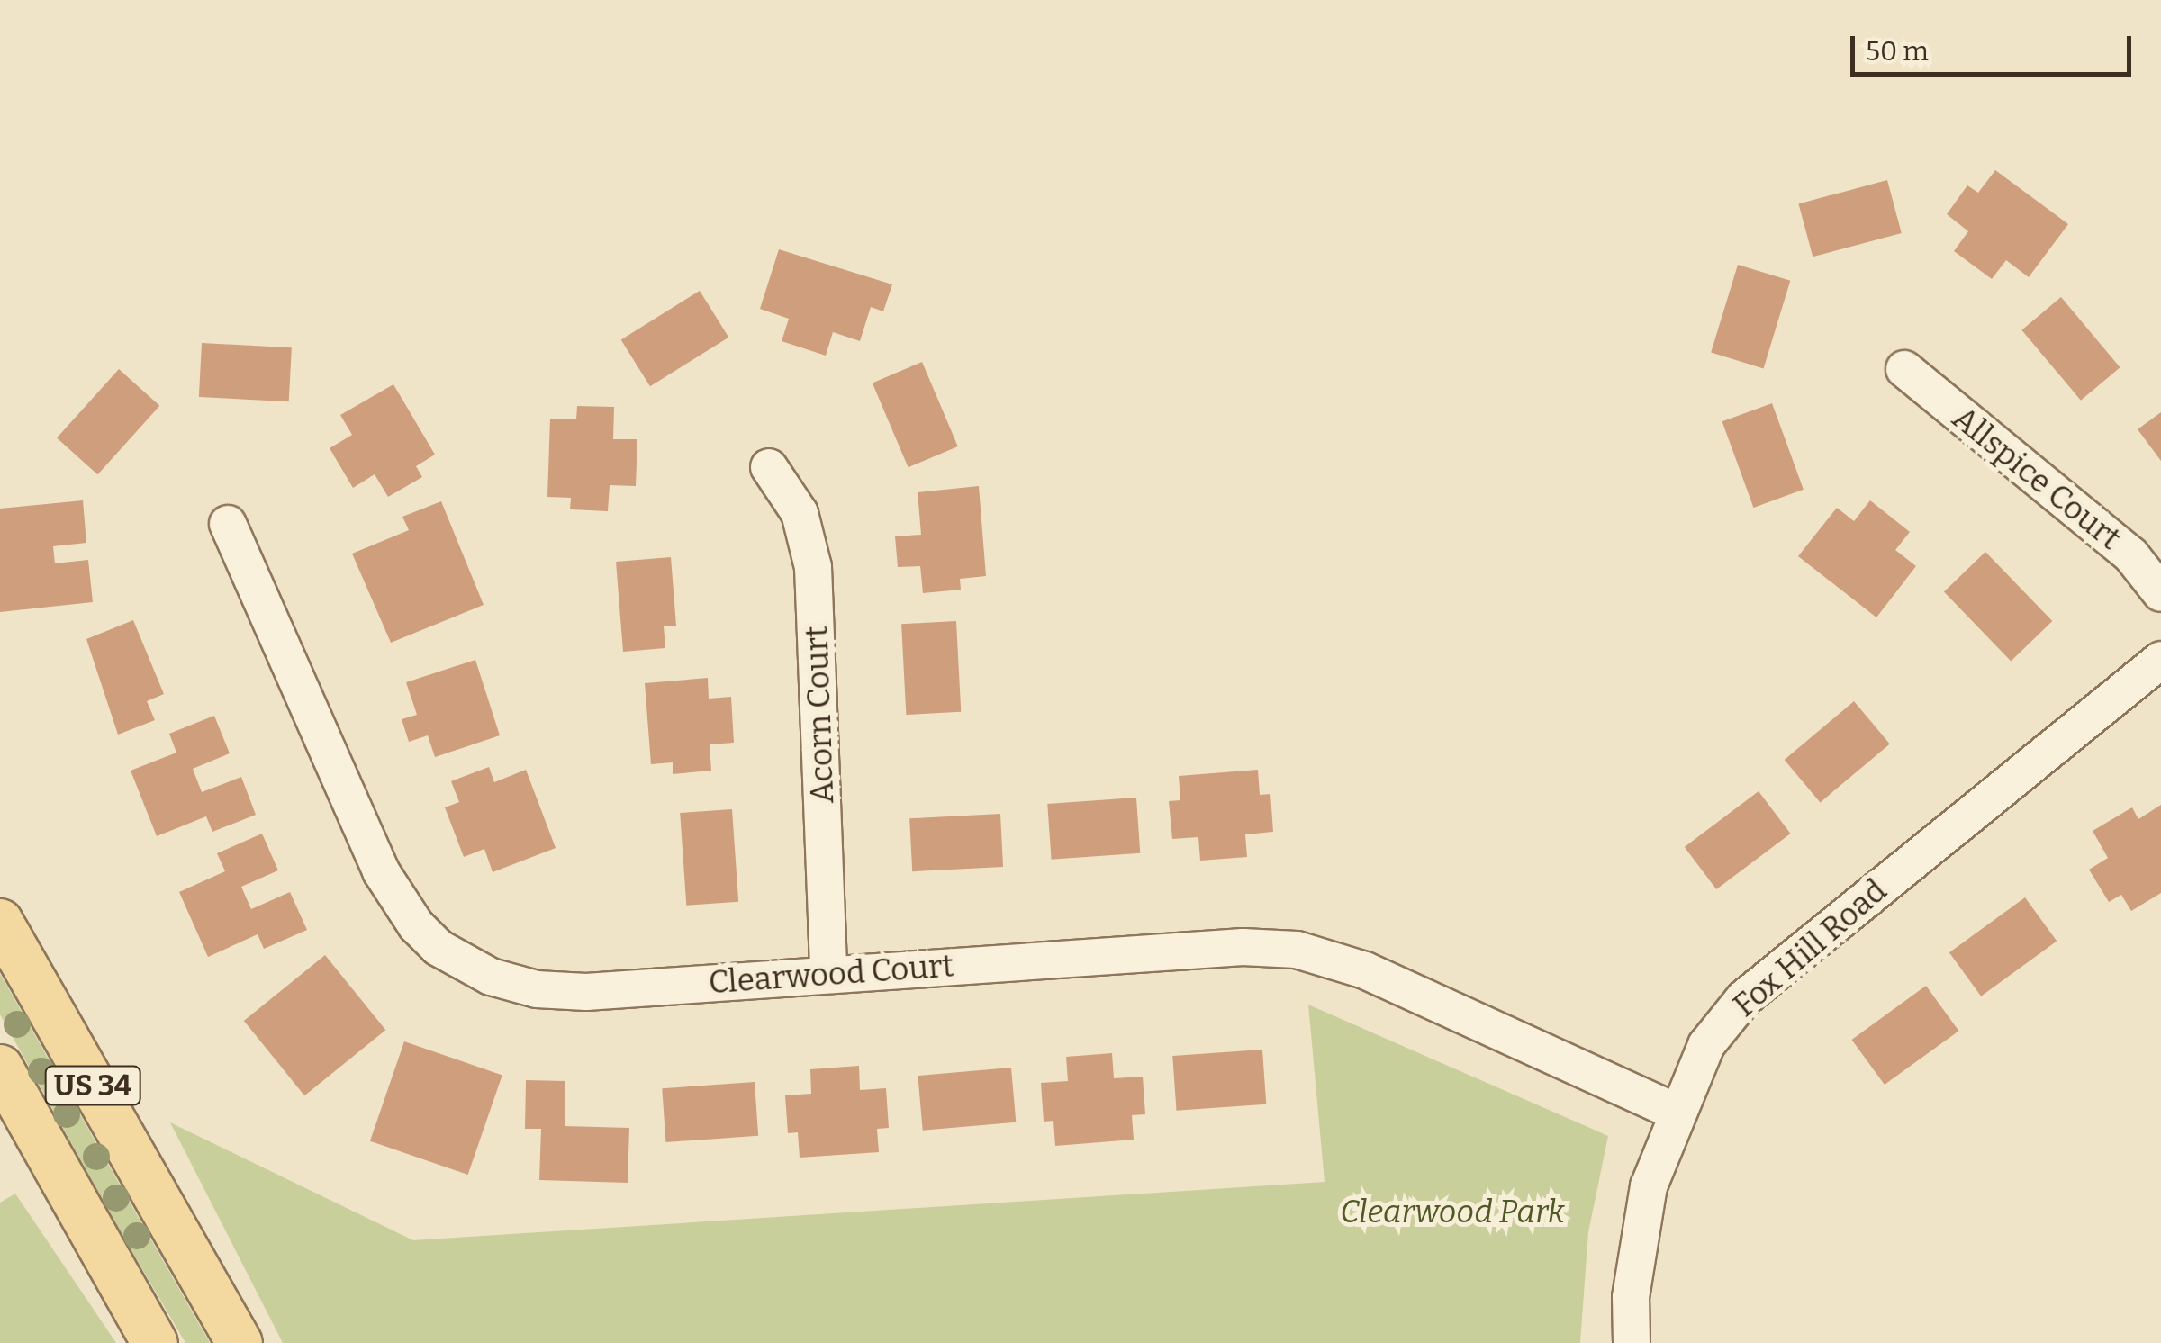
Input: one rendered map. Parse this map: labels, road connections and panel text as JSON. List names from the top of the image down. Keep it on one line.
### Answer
{"streets":{"main road":["US 34"],"street":["Allspice Court","Acorn Court","Fox Hill Road","Clearwood Court"]},"crossings":[["Acorn Court","Clearwood Court"],["Fox Hill Road","Clearwood Court"]],"parks":["Clearwood Park"],"scale_bar":"50 m"}
